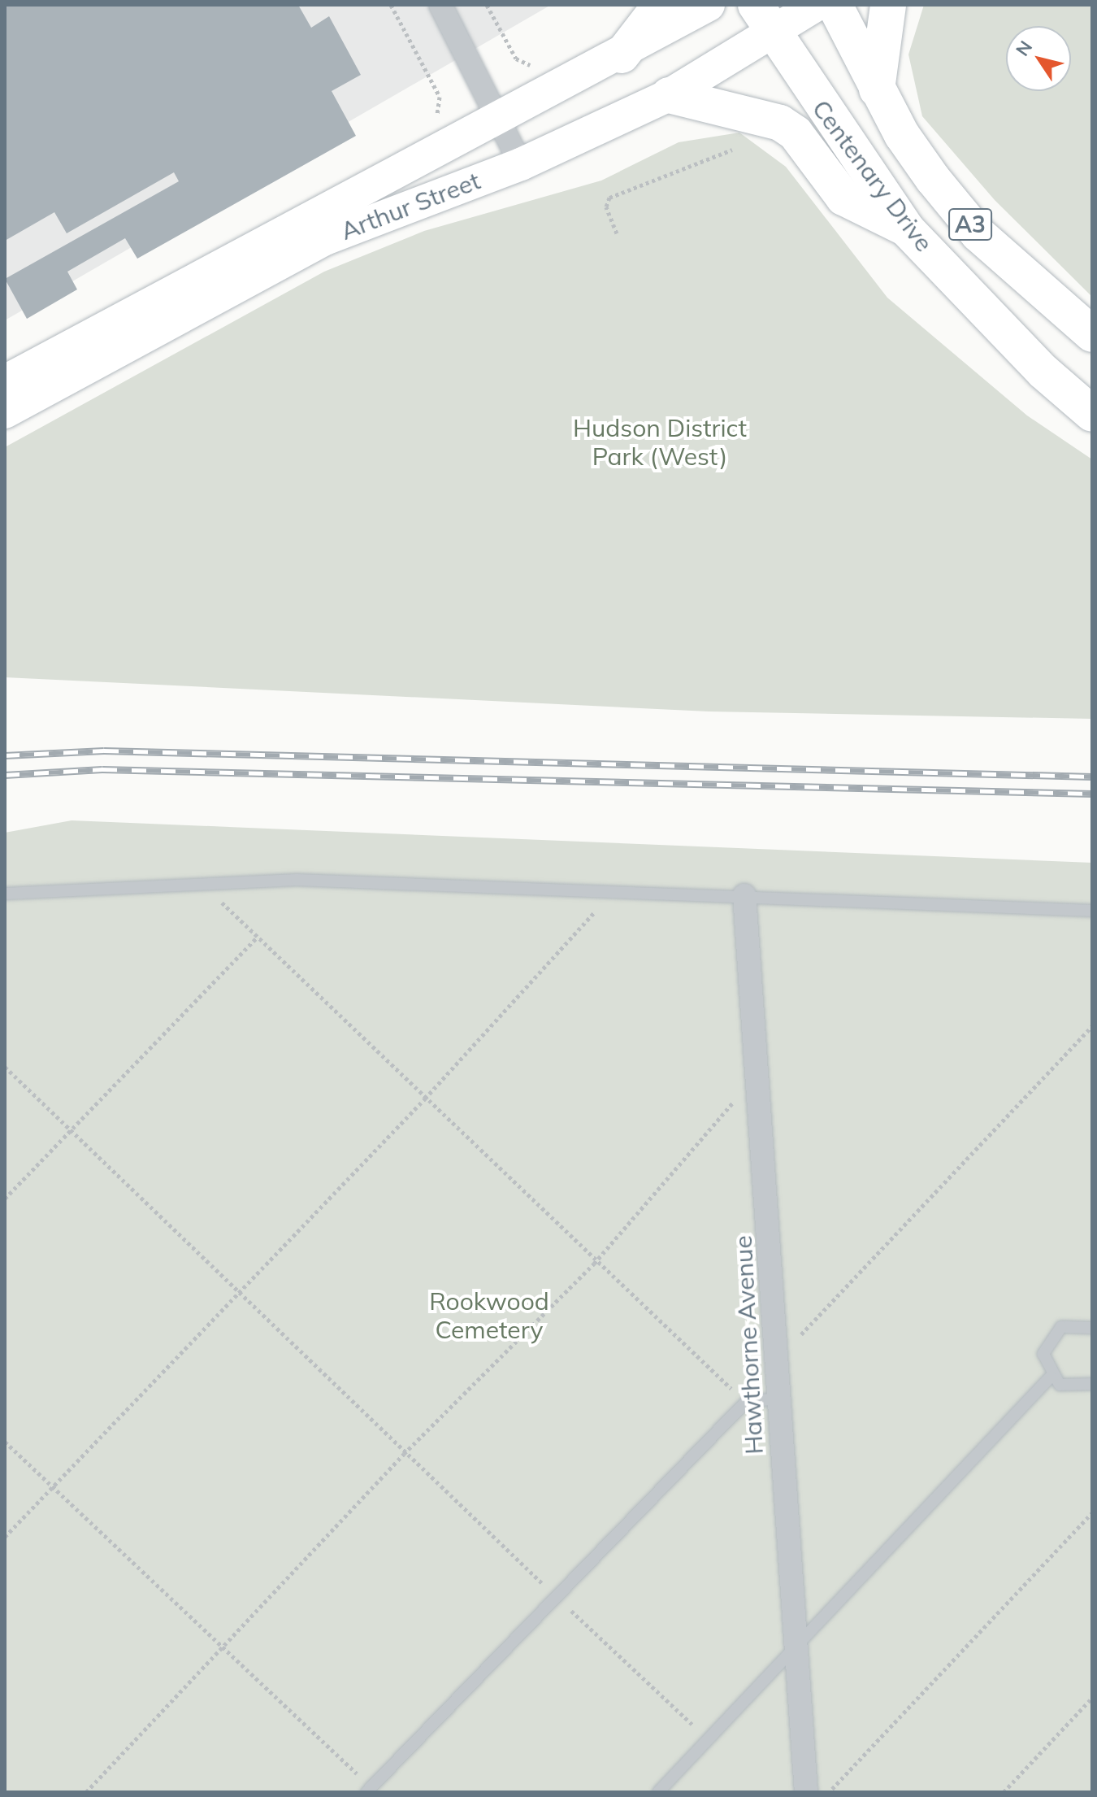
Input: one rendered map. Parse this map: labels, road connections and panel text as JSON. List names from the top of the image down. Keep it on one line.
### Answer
{"streets":{"highway":["Centenary Drive","A3"],"main road":["Arthur Street"],"street":["Hawthorne Avenue"]},"crossings":[["Centenary Drive","Arthur Street"]],"parks":["Hudson District Park (West)","Rookwood Cemetery"],"north":"top left"}
